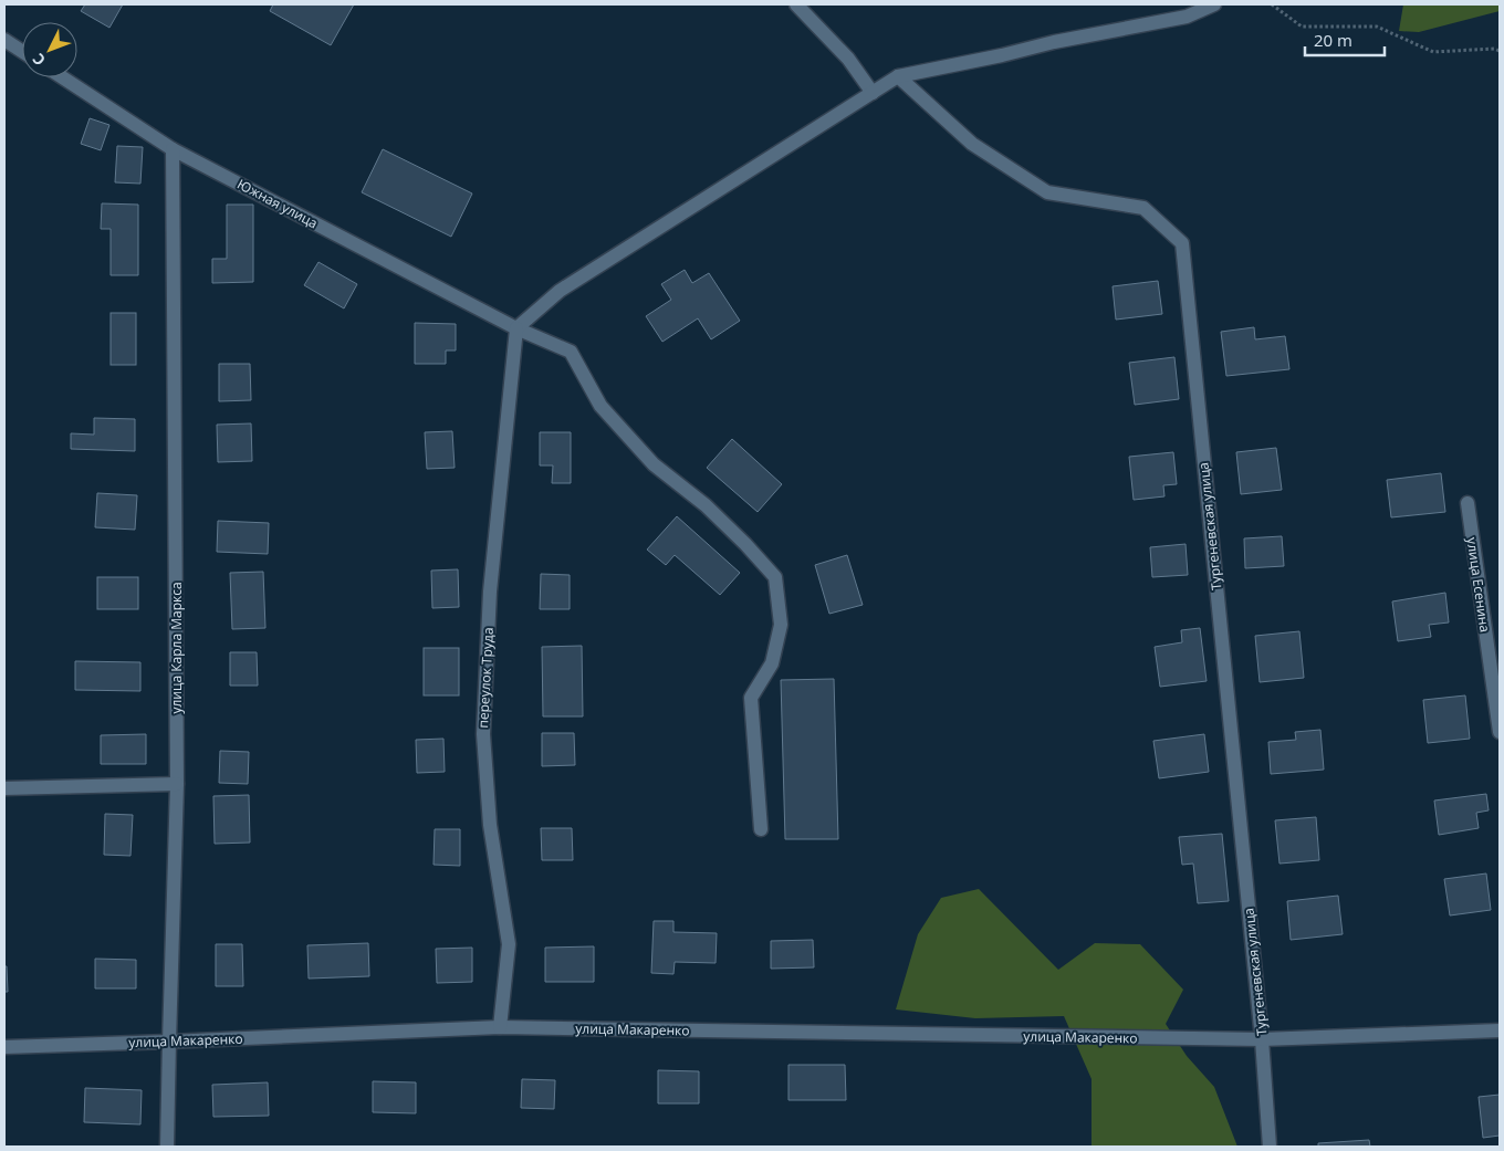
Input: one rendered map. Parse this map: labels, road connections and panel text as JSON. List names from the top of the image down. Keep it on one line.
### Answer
{"streets":{"street":["Южная улица","Тургеневская улица","улица Есенина","улица Карла Маркса","переулок Труда","улица Макаренко"]},"crossings":[["Южная улица","улица Карла Маркса"],["Южная улица","переулок Труда"],["Тургеневская улица","улица Макаренко"],["улица Карла Маркса","улица Макаренко"],["переулок Труда","улица Макаренко"]],"scale_bar":"20 m","north":"bottom left"}
